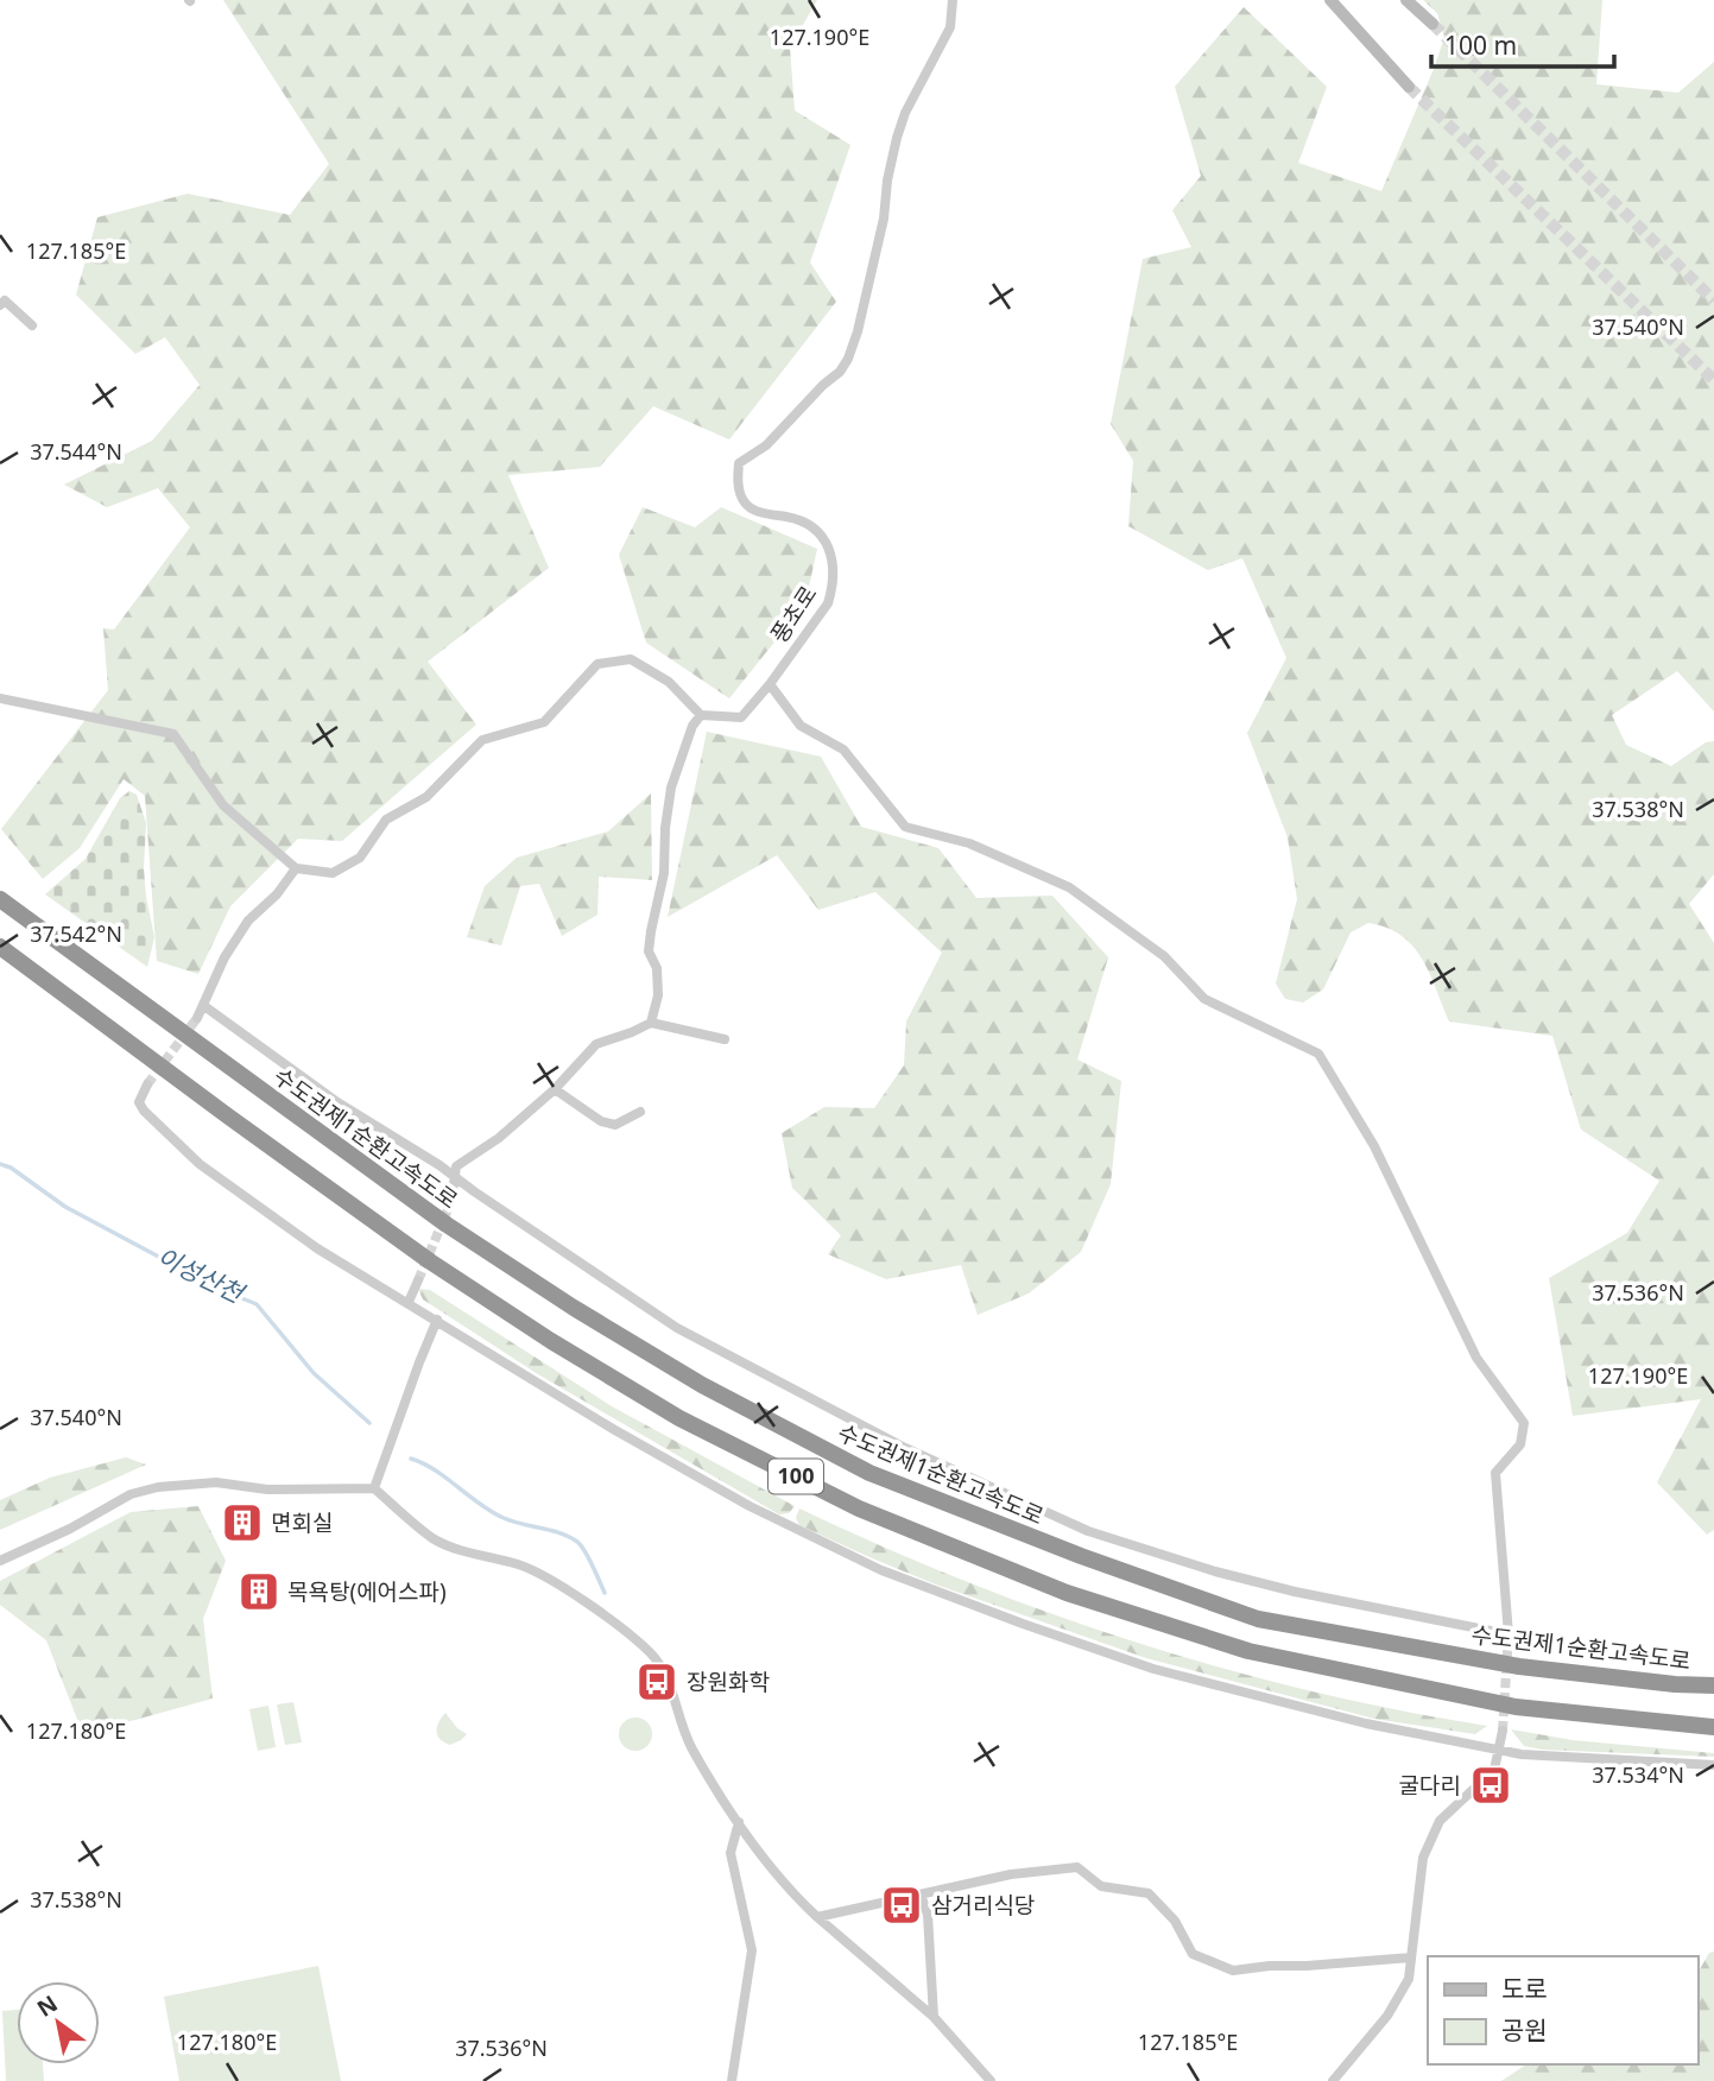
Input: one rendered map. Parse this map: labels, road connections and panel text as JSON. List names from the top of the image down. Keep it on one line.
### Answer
{"streets":{"highway":["수도권제1순환고속도로","100"],"street":["풍초로"]},"water":["이성산천"],"places":{"building":["면회실","목욕탕(에어스파)"],"bus stop":["장원화학","굴다리","삼거리식당"]},"legend":["도로","공원"],"scale_bar":"100 m","north":"top left","coordinates":["127.190°E","127.185°E","37.540°N","37.544°N","37.538°N","37.542°N","37.536°N","127.180°E","37.534°N"]}
